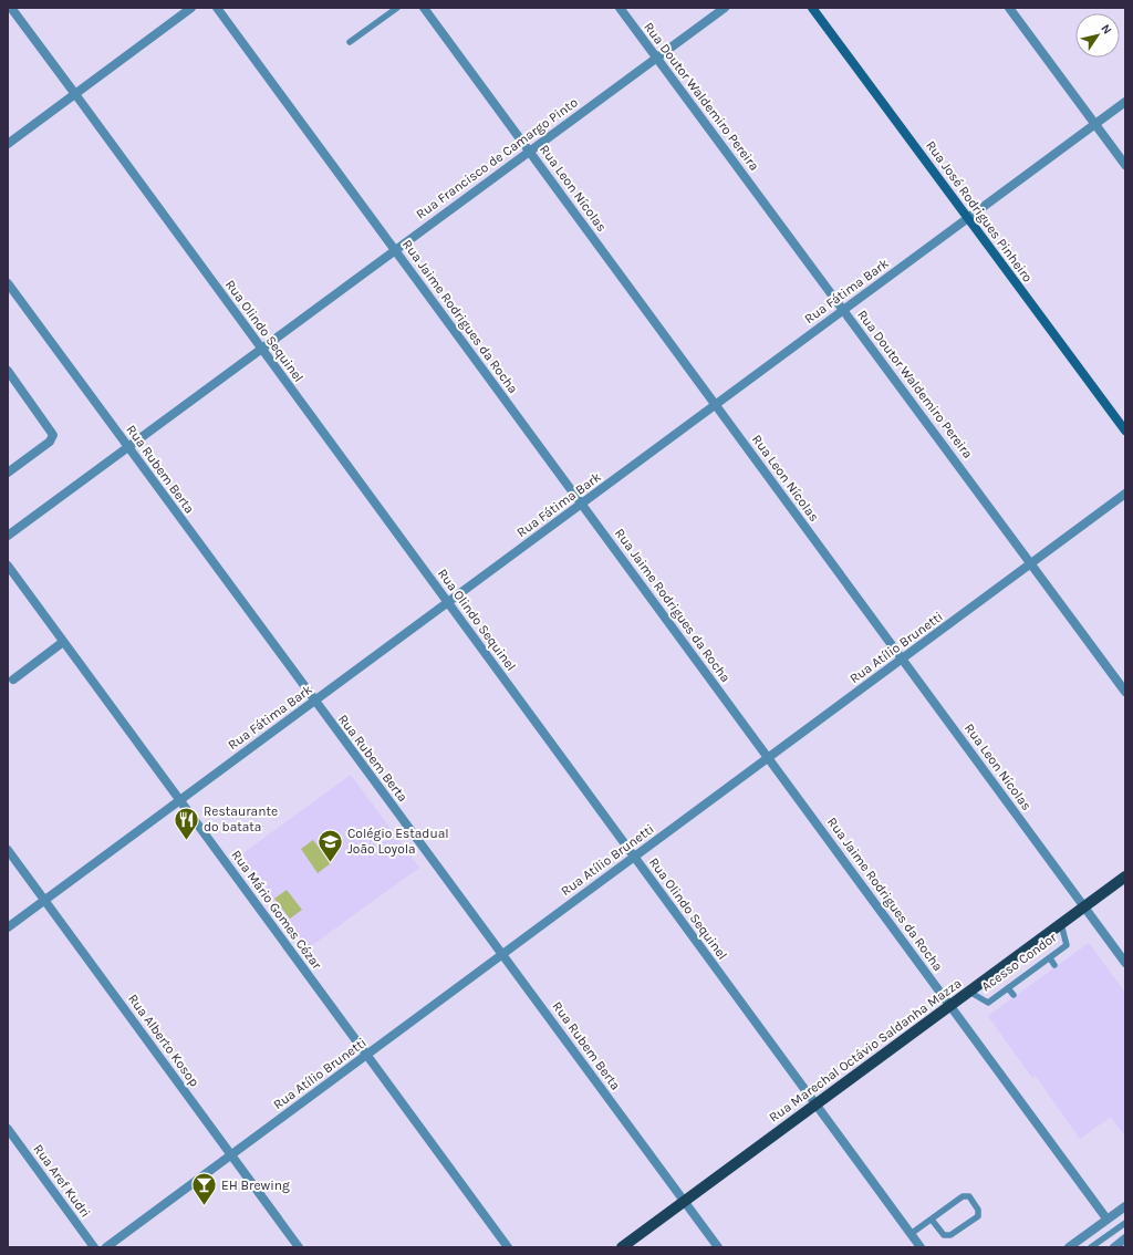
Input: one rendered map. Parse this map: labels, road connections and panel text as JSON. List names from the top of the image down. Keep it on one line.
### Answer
{"streets":{"main road":["Rua José Rodrigues Pinheiro","Rua Marechal Octávio Saldanha Mazza"],"street":["Rua Doutor Waldemiro Pereira","Rua Francisco de Camargo Pinto","Rua Leon Nícolas","Rua Fátima Bark","Rua Jaime Rodrigues da Rocha","Rua Olindo Sequinel","Rua Rubem Berta","Rua Atílio Brunetti","Rua Mário Gomes Cézar","Rua Alberto Kosop","Rua Aref Kudri"],"lane":["Acesso Condor"]},"crossings":[["Rua Doutor Waldemiro Pereira","Rua Francisco de Camargo Pinto"],["Rua Doutor Waldemiro Pereira","Rua Fátima Bark"],["Rua Doutor Waldemiro Pereira","Rua Atílio Brunetti"],["Rua Francisco de Camargo Pinto","Rua Leon Nícolas"],["Rua Francisco de Camargo Pinto","Rua Jaime Rodrigues da Rocha"],["Rua Francisco de Camargo Pinto","Rua Olindo Sequinel"],["Rua Francisco de Camargo Pinto","Rua Rubem Berta"],["Rua Leon Nícolas","Rua Fátima Bark"],["Rua Leon Nícolas","Rua Atílio Brunetti"],["Rua Leon Nícolas","Rua Marechal Octávio Saldanha Mazza"],["Rua José Rodrigues Pinheiro","Rua Fátima Bark"],["Rua Fátima Bark","Rua Jaime Rodrigues da Rocha"],["Rua Fátima Bark","Rua Olindo Sequinel"],["Rua Fátima Bark","Rua Rubem Berta"],["Rua Fátima Bark","Rua Mário Gomes Cézar"],["Rua Fátima Bark","Rua Alberto Kosop"],["Rua Jaime Rodrigues da Rocha","Rua Atílio Brunetti"],["Rua Jaime Rodrigues da Rocha","Rua Marechal Octávio Saldanha Mazza"],["Rua Olindo Sequinel","Rua Atílio Brunetti"],["Rua Olindo Sequinel","Rua Marechal Octávio Saldanha Mazza"],["Rua Rubem Berta","Rua Atílio Brunetti"],["Rua Rubem Berta","Rua Marechal Octávio Saldanha Mazza"],["Rua Atílio Brunetti","Rua Mário Gomes Cézar"],["Rua Atílio Brunetti","Rua Alberto Kosop"],["Acesso Condor","Rua Marechal Octávio Saldanha Mazza"]],"places":{"restaurant":["Restaurante do batata"],"school or university":["Colégio Estadual João Loyola"],"bar":["EH Brewing"]},"north":"top right"}
